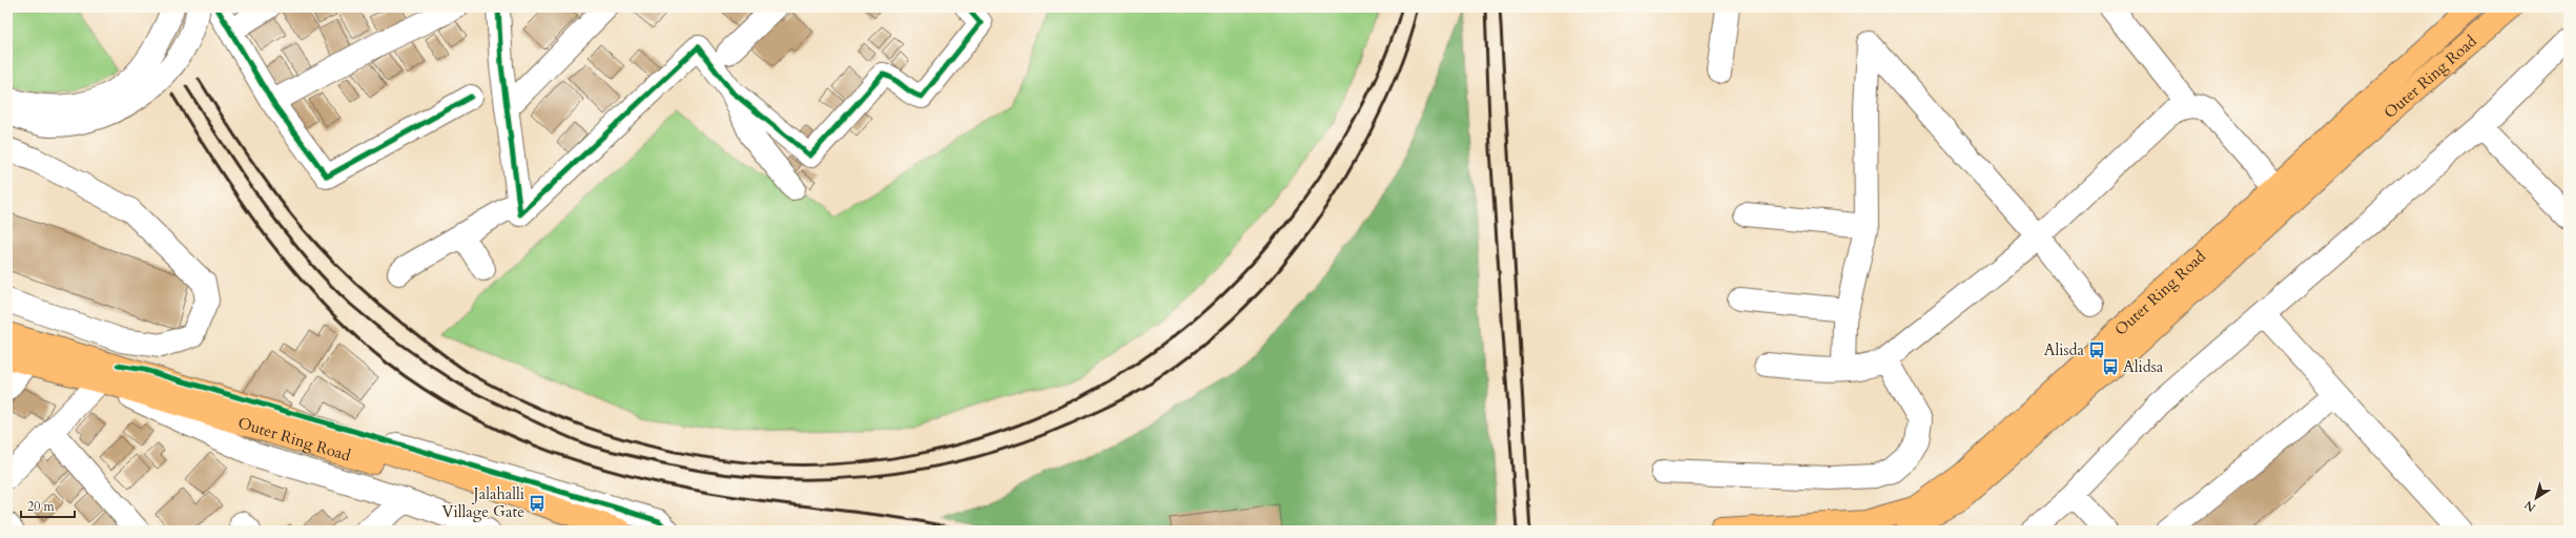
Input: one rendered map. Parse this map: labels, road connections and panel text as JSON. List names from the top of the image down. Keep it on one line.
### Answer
{"streets":{"highway":["Outer Ring Road"]},"places":{"bus stop":["Alisda","Alidsa","Jalahalli Village Gate"]},"scale_bar":"20 m","north":"bottom left"}
